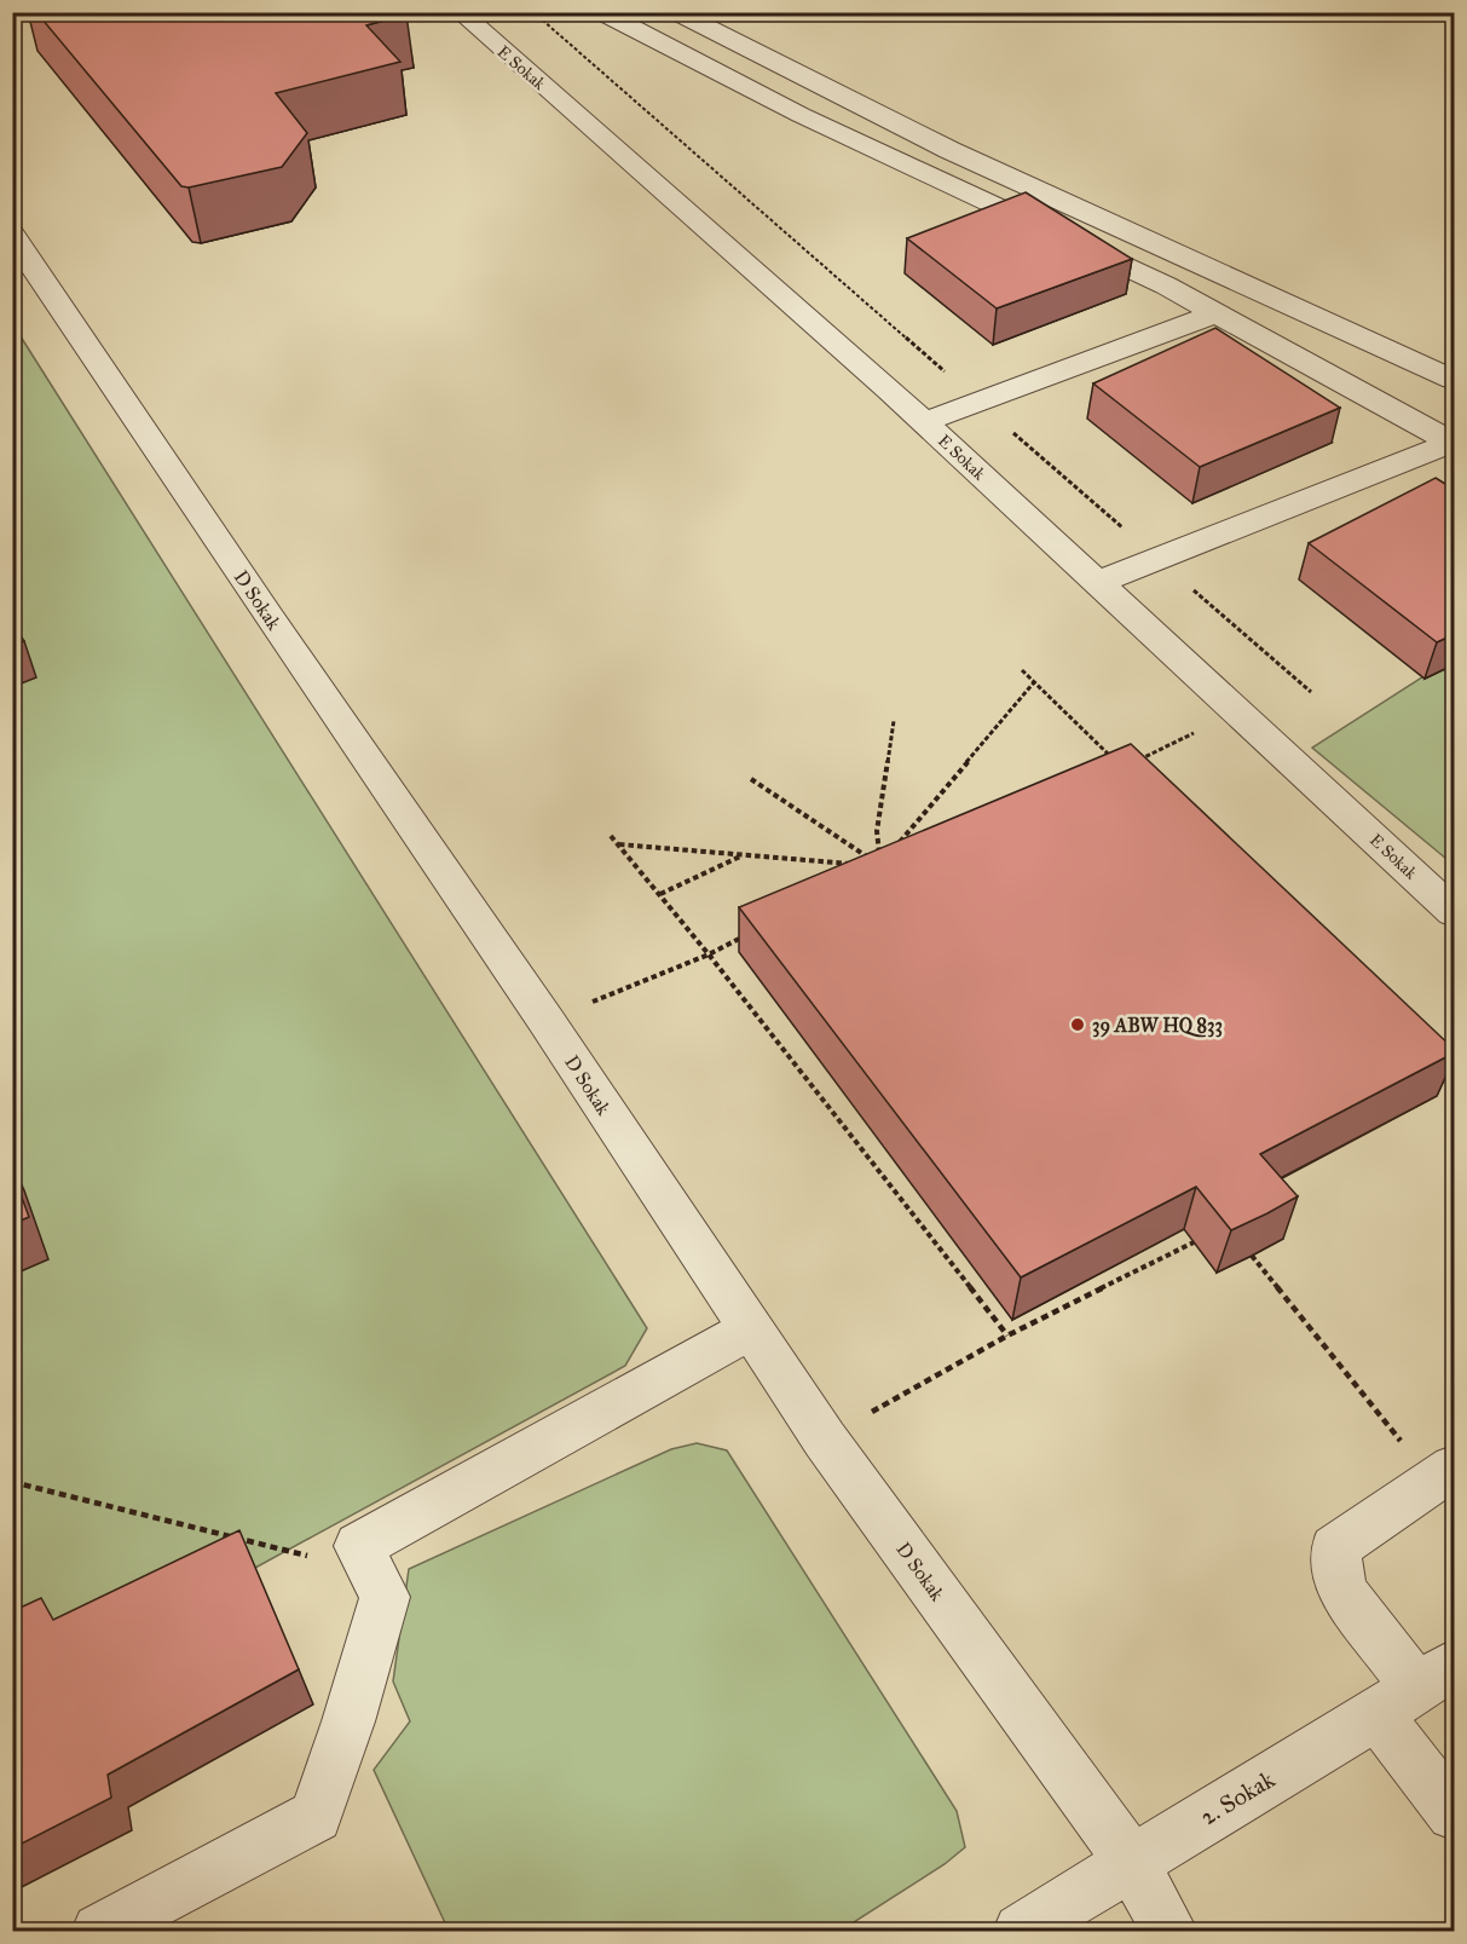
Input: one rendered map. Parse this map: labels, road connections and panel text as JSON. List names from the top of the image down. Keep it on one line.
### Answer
{"streets":{"street":["E Sokak","D Sokak","2. Sokak"]},"crossings":[["D Sokak","2. Sokak"]],"places":["39 ABW HQ 833"]}
